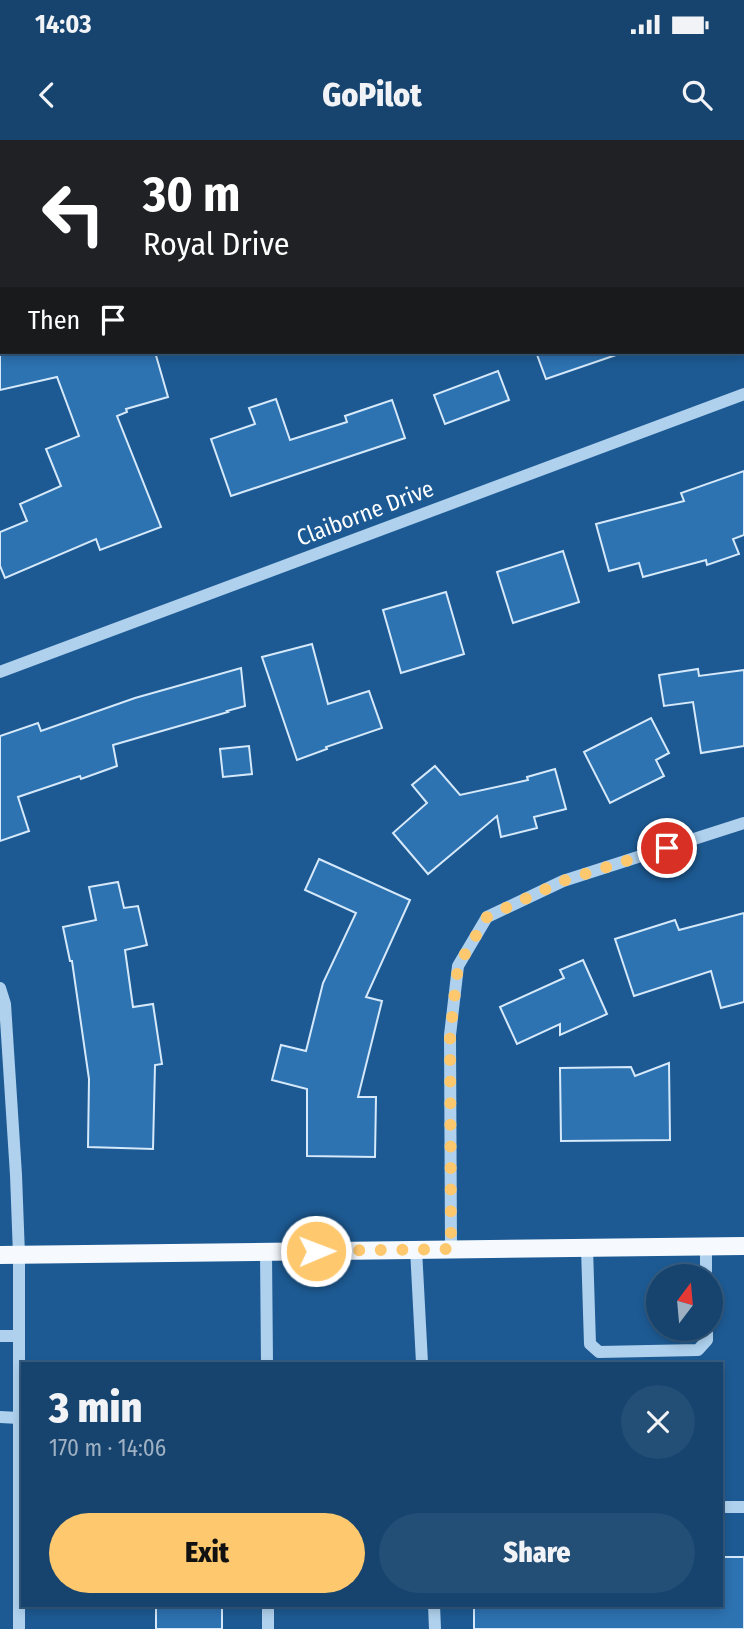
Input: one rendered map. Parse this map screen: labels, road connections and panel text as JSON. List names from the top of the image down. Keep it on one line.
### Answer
{"streets":{"street":["Claiborne Drive"]},"north":"top","page":{"status":"14:03","header":"GoPilot","turn":["30 m","Royal Drive"],"then":"Then","heading":["3 min","170 m · 14:06"],"buttons":["Exit","Share"]}}
